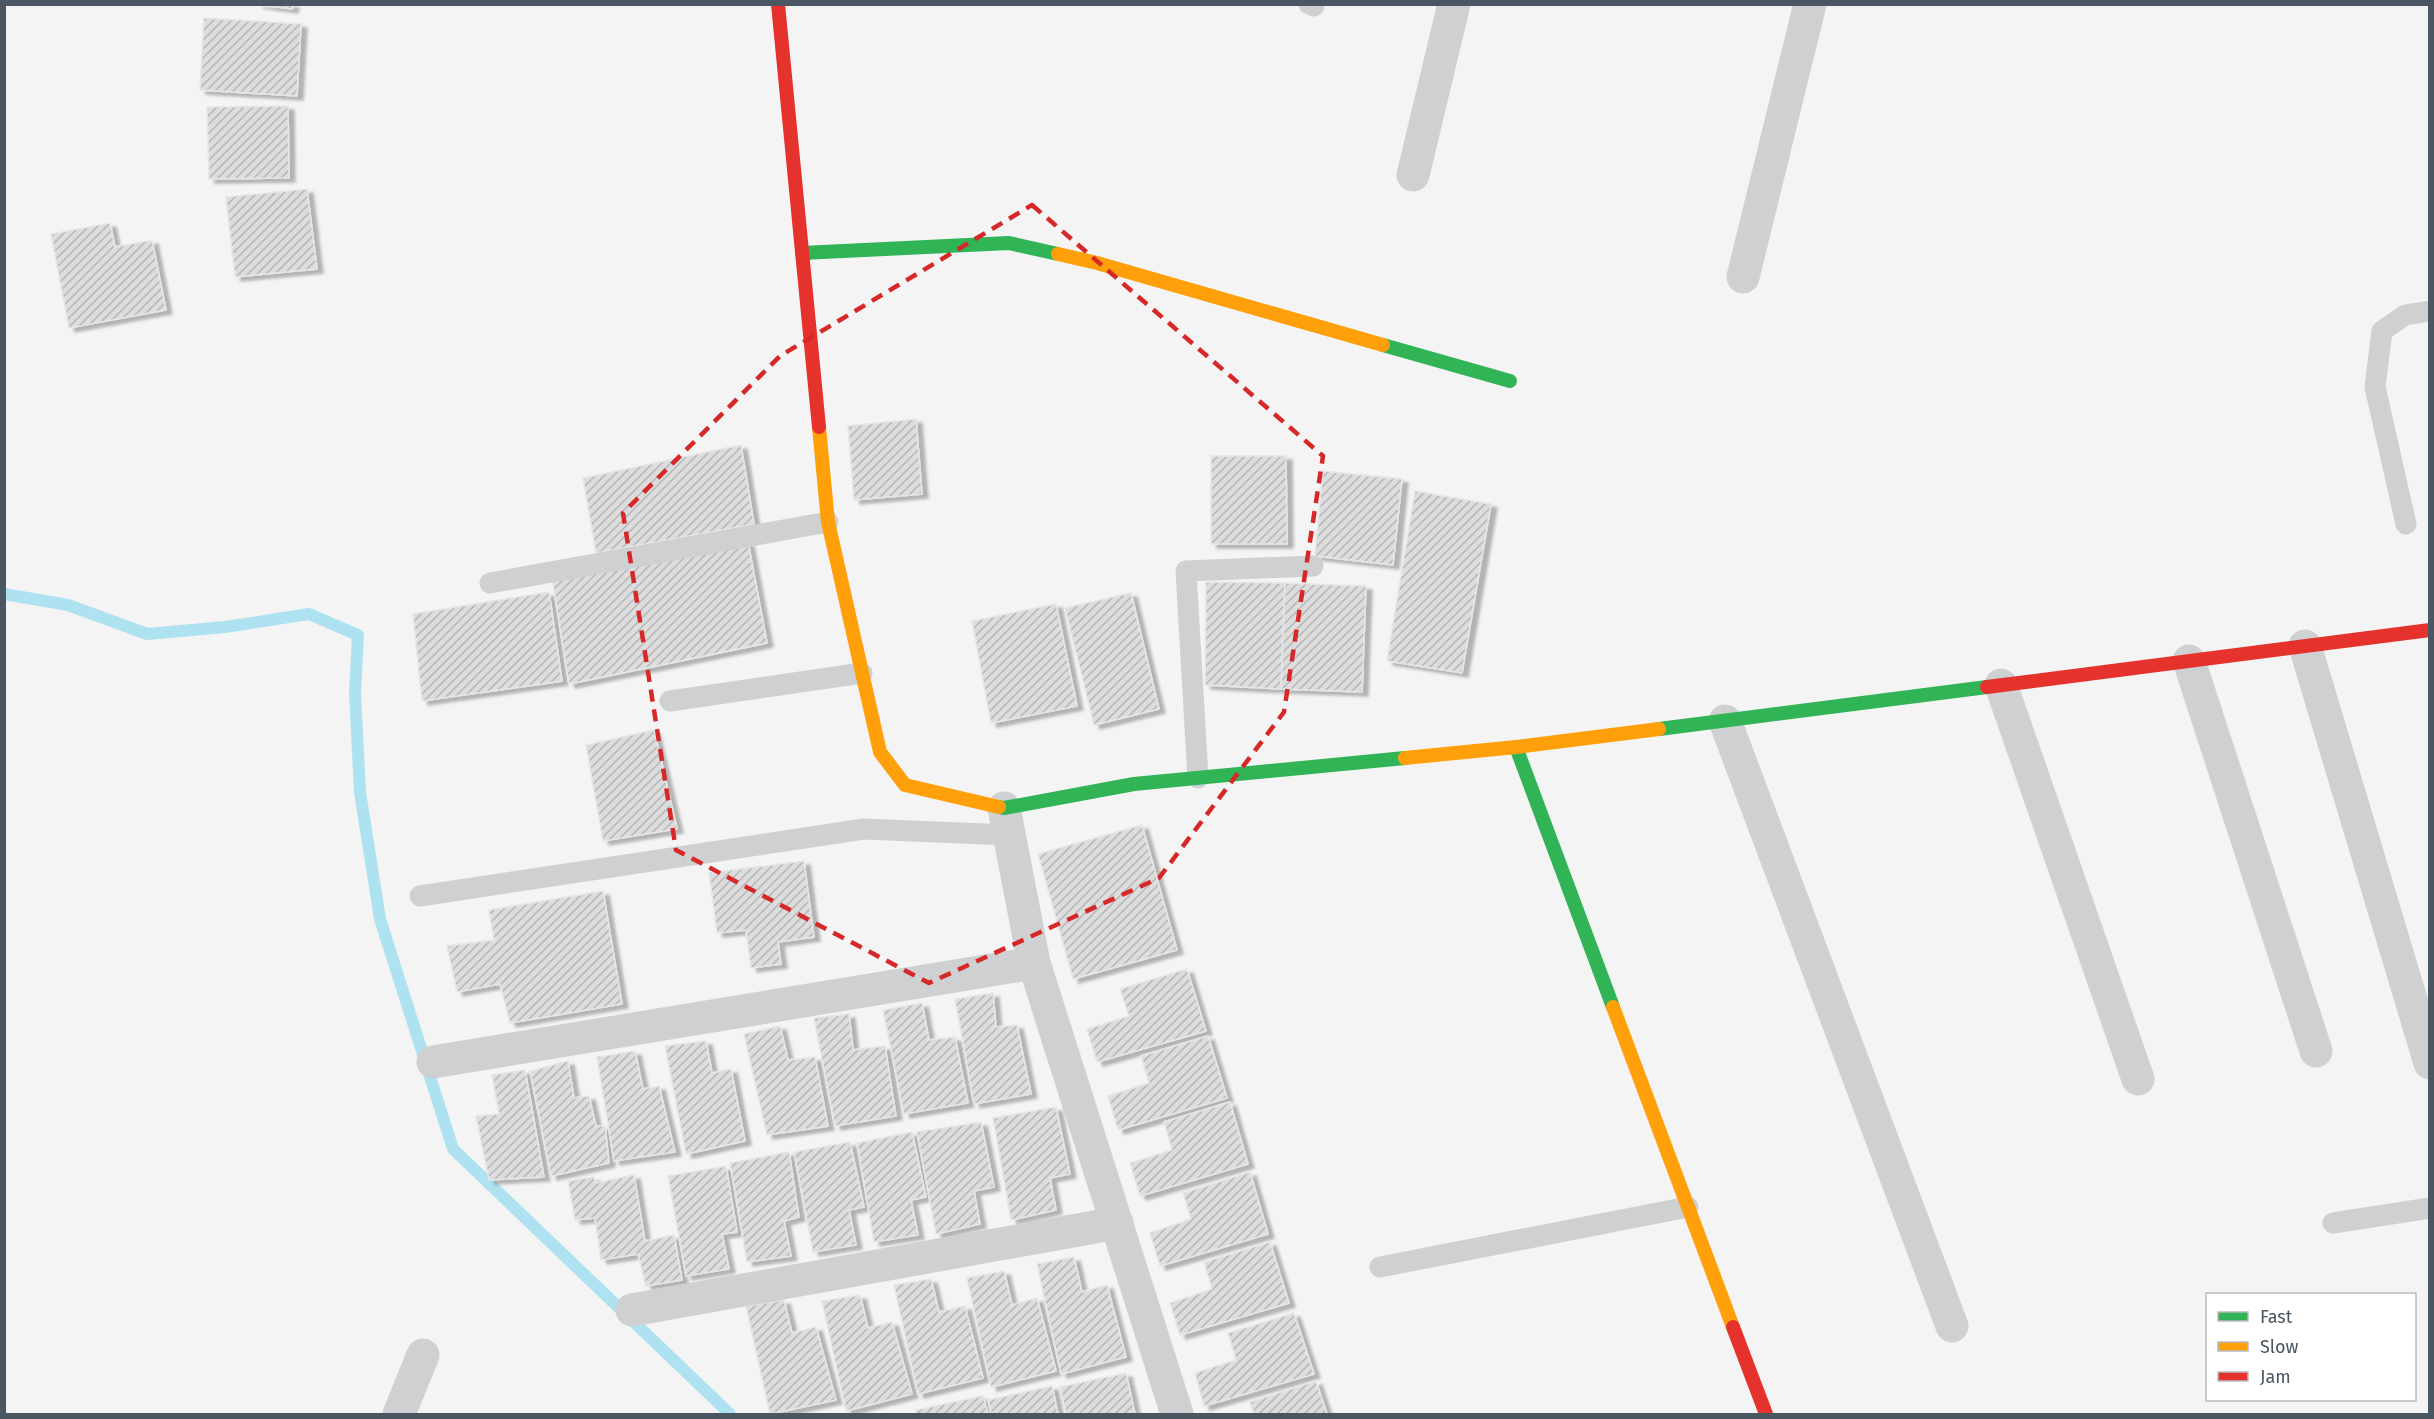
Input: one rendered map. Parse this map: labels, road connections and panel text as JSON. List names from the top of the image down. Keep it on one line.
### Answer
{"legend":["Fast","Slow","Jam"]}
